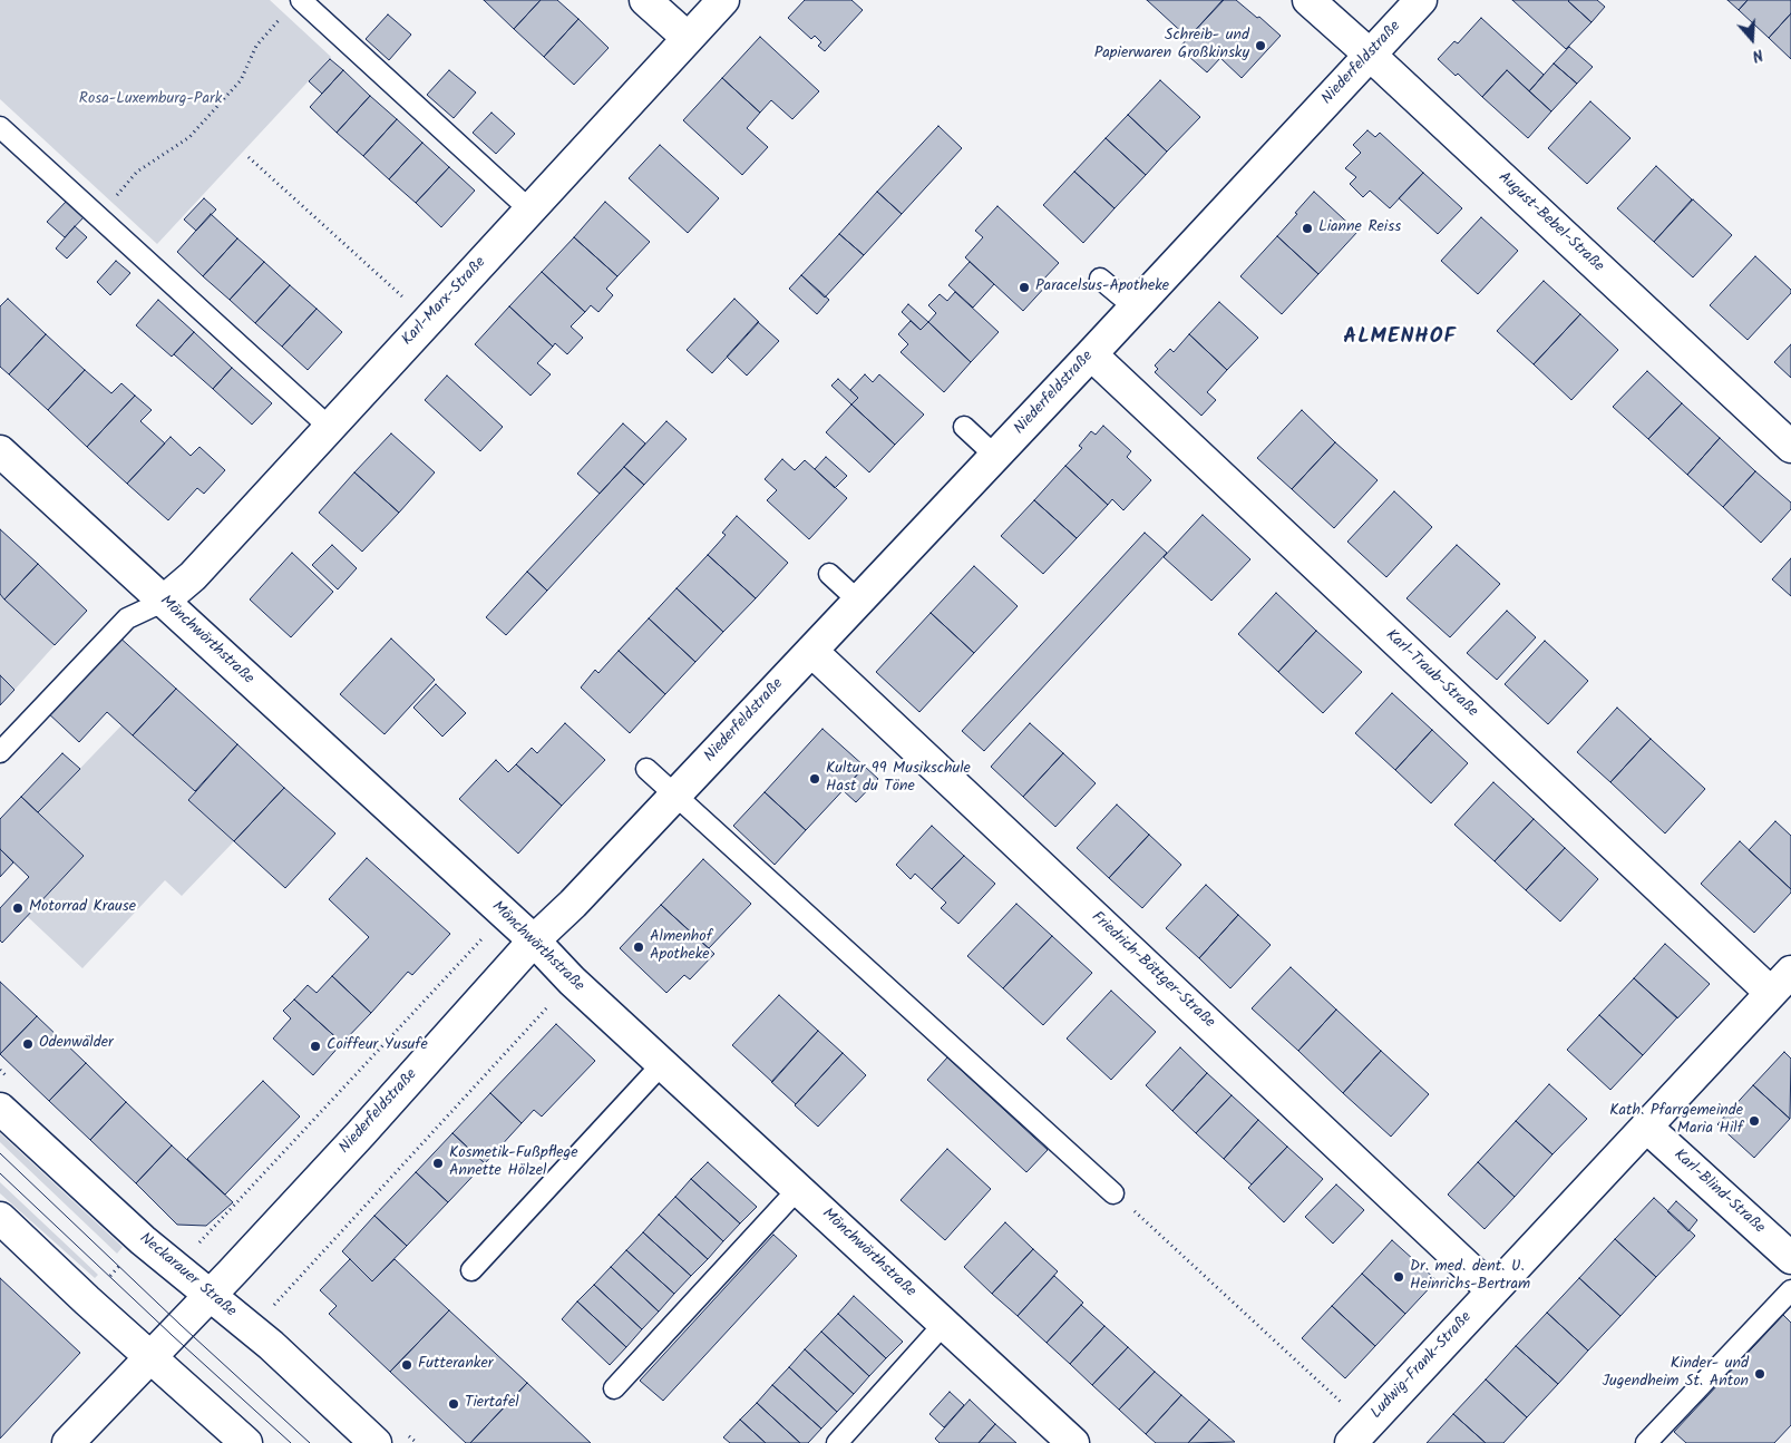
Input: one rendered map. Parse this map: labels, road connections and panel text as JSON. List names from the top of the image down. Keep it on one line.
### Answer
{"streets":{"street":["Niederfeldstraße","August-Bebel-Straße","Karl-Marx-Straße","Mönchwörthstraße","Karl-Traub-Straße","Friedrich-Böttger-Straße","Karl-Blind-Straße","Neckarauer Straße","Ludwig-Frank-Straße"]},"crossings":[["Niederfeldstraße","August-Bebel-Straße"],["Niederfeldstraße","Mönchwörthstraße"],["Niederfeldstraße","Karl-Traub-Straße"],["Niederfeldstraße","Friedrich-Böttger-Straße"],["Niederfeldstraße","Neckarauer Straße"],["Karl-Marx-Straße","Mönchwörthstraße"],["Karl-Traub-Straße","Ludwig-Frank-Straße"],["Friedrich-Böttger-Straße","Ludwig-Frank-Straße"],["Karl-Blind-Straße","Ludwig-Frank-Straße"]],"districts":["ALMENHOF"],"parks":["Rosa-Luxemburg-Park"],"places":["Schreib- und Papierwaren Großkinsky","Lianne Reiss","Paracelsus-Apotheke","Kultur 99 Musikschule Hast du Töne","Motorrad Krause","Almenhof Apotheke","Odenwälder","Coiffeur Yusufe","Kath. Pfarrgemeinde Maria Hilf","Kosmetik-Fußpflege Annette Hölzel","Dr. med. dent. U. Heinrichs-Bertram","Futteranker","Kinder- und Jugendheim St. Anton","Tiertafel"],"north":"bottom"}
